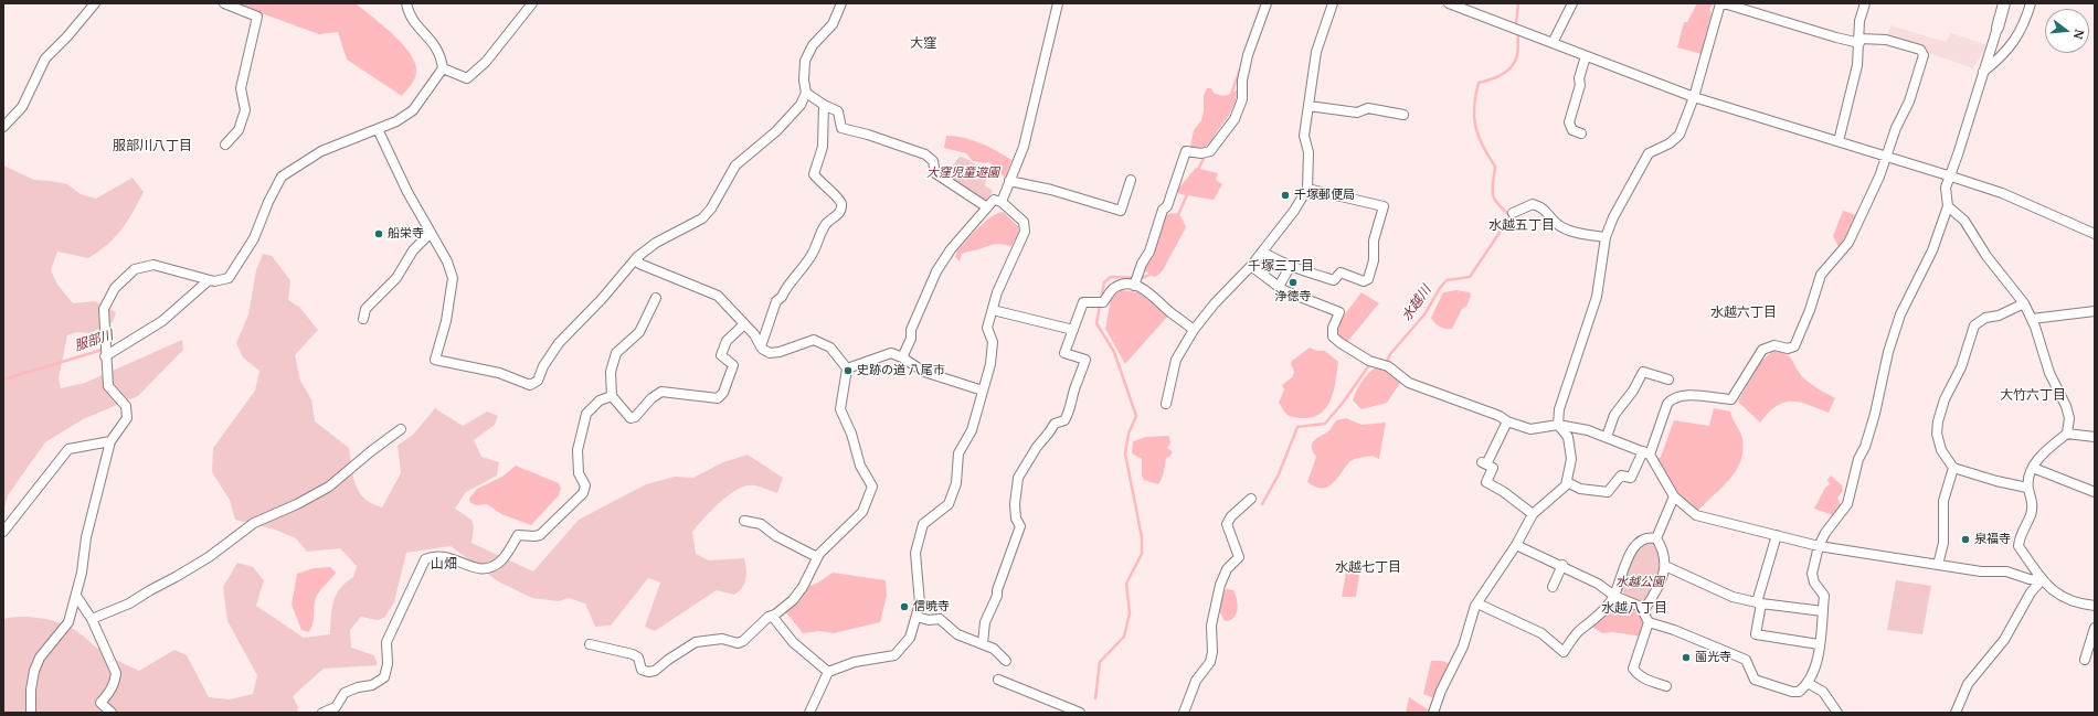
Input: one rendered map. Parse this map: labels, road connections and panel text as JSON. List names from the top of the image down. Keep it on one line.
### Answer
{"districts":["大窪","服部川八丁目","水越五丁目","千塚三丁目","水越六丁目","大竹六丁目","山畑","水越七丁目","水越八丁目"],"water":["水越川","服部川"],"parks":["大窪児童遊園","水越公園"],"places":["千塚郵便局","船栄寺","浄徳寺","史跡の道 八尾市","泉福寺","信暁寺","薗光寺"],"north":"right"}
